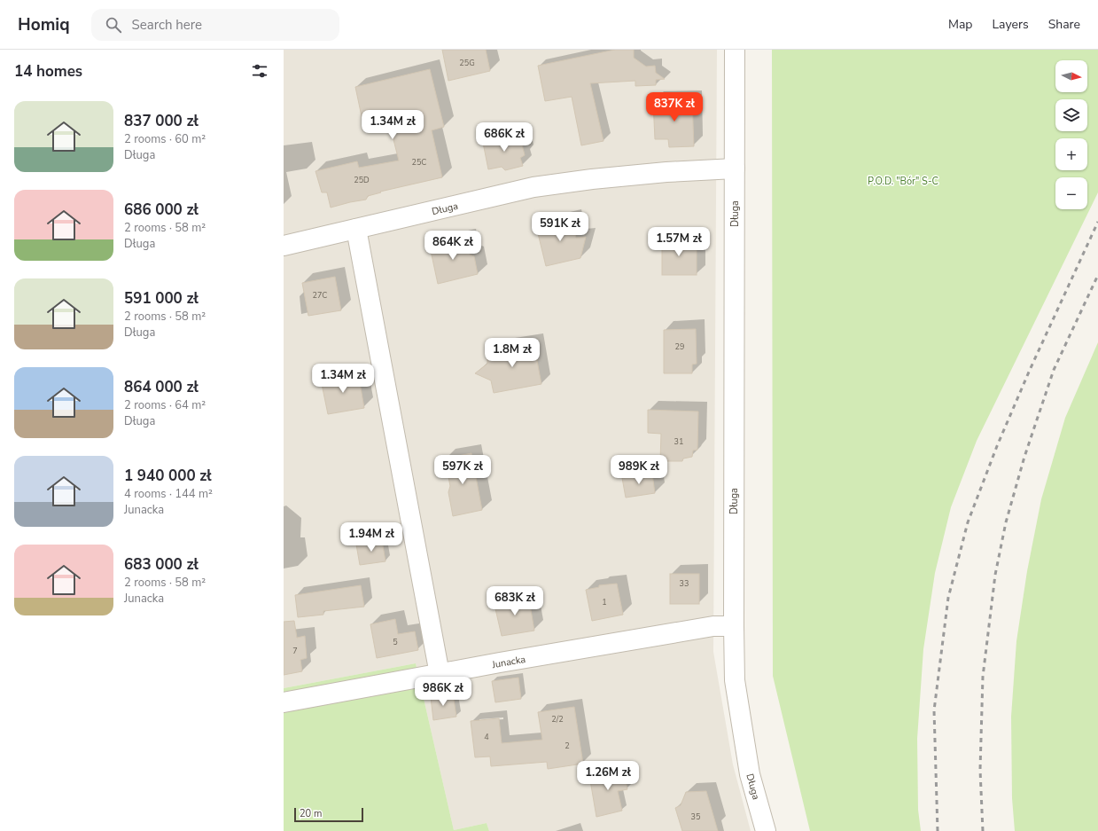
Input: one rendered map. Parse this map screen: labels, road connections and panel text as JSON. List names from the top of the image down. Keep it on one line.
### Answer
{"streets":{"street":["Długa","Junacka"]},"crossings":[["Długa","Junacka"]],"parks":["P.O.D. \"Bór\" S-C"],"house_numbers":["25G","25C","25D","27C","29","31","33","1","5","7","2/2","4","2","35"],"scale_bar":"20 m","north":"right","page":{"header":"Homiq","search":"Search here","nav":["Map","Layers","Share"],"heading":"14 homes","map_buttons":["+","−"],"list":[{"name":"837 000 zł","note":"2 rooms · 60 m² · Długa"},{"name":"686 000 zł","note":"2 rooms · 58 m² · Długa"},{"name":"591 000 zł","note":"2 rooms · 58 m² · Długa"},{"name":"864 000 zł","note":"2 rooms · 64 m² · Długa"},{"name":"1 940 000 zł","note":"4 rooms · 144 m² · Junacka"},{"name":"683 000 zł","note":"2 rooms · 58 m² · Junacka"}],"price":["837K zł","1.34M zł","686K zł","591K zł","1.57M zł","864K zł","1.8M zł","1.34M zł","597K zł","989K zł","1.94M zł","683K zł","986K zł","1.26M zł"],"scale":"20 m"}}
